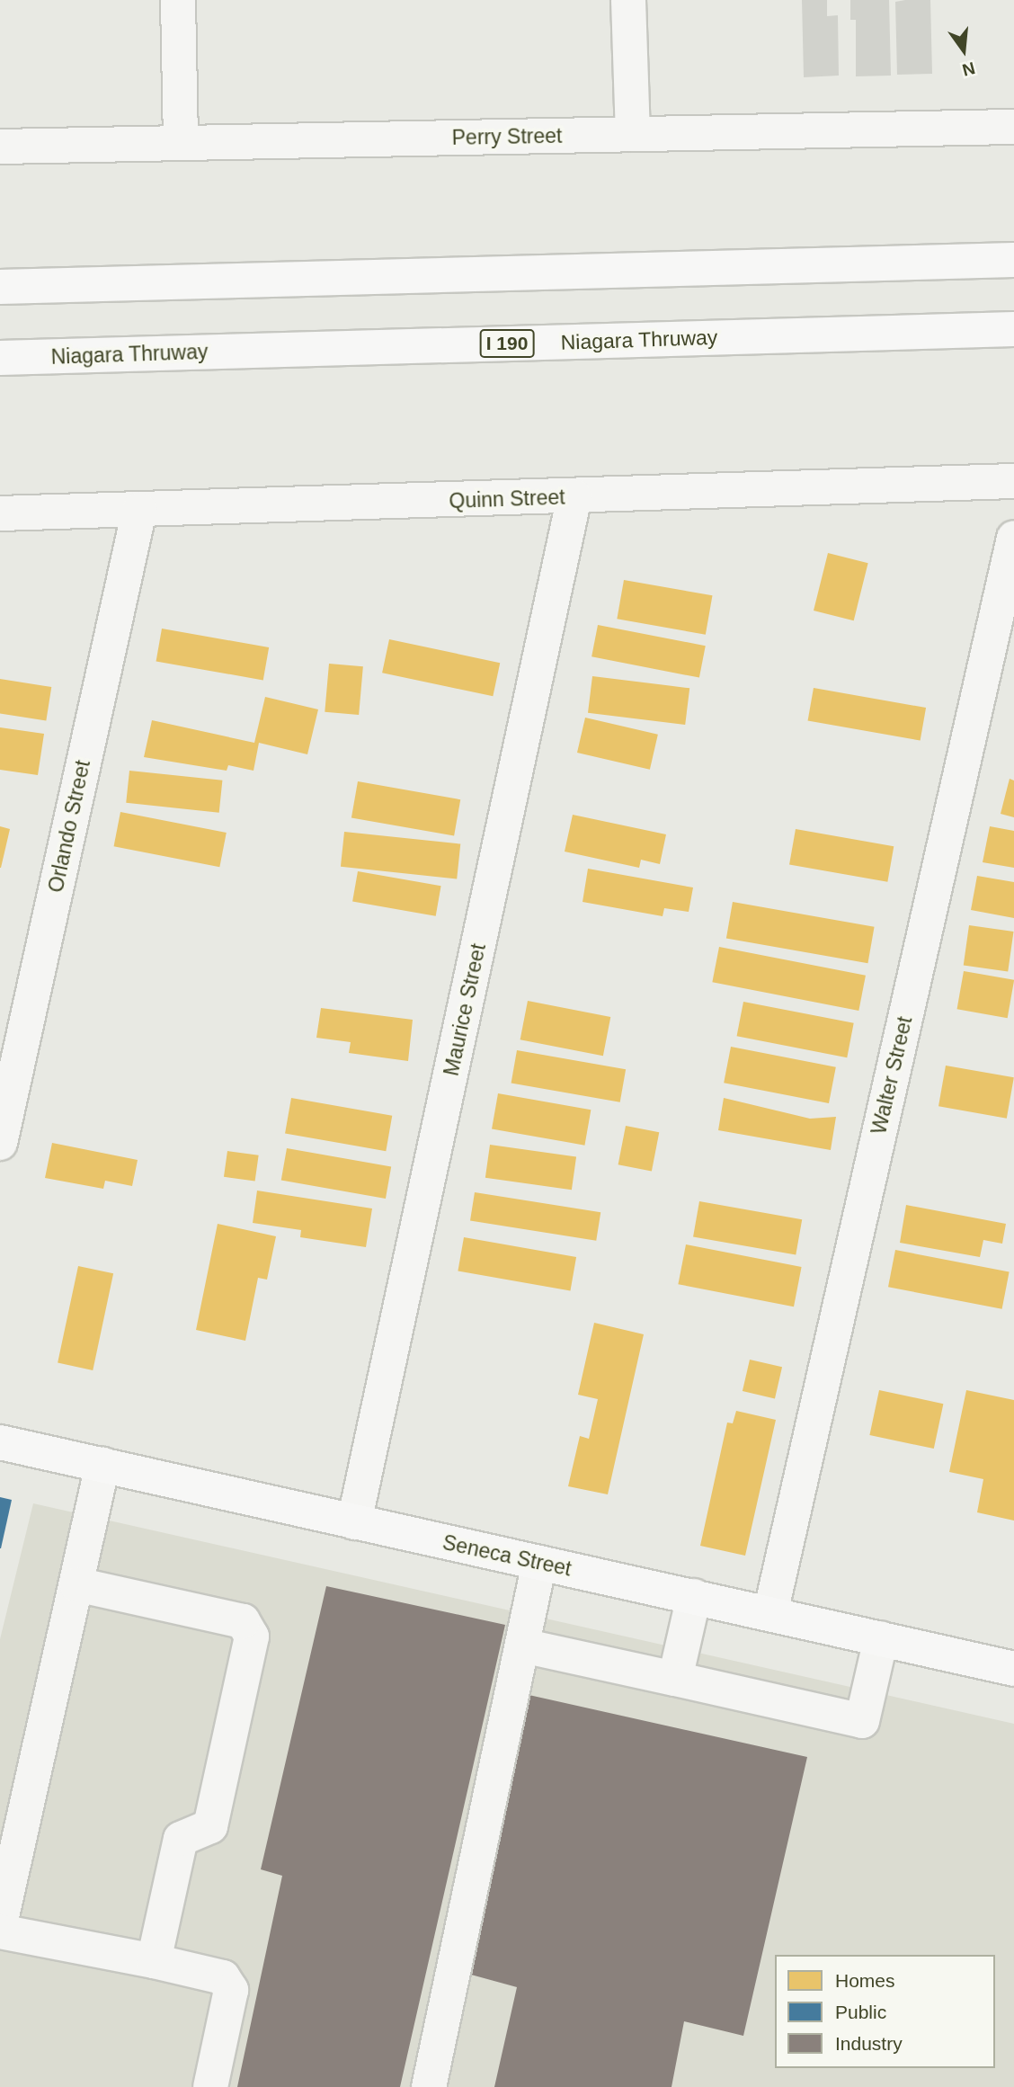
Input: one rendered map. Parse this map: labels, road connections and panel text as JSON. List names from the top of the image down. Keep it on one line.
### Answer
{"streets":{"main road":["Niagara Thruway","I 190","Seneca Street"],"street":["Perry Street","Quinn Street","Orlando Street","Maurice Street","Walter Street"]},"crossings":[["Quinn Street","Orlando Street"],["Quinn Street","Maurice Street"],["Maurice Street","Seneca Street"],["Walter Street","Seneca Street"]],"legend":["Homes","Public","Industry"],"north":"bottom"}
